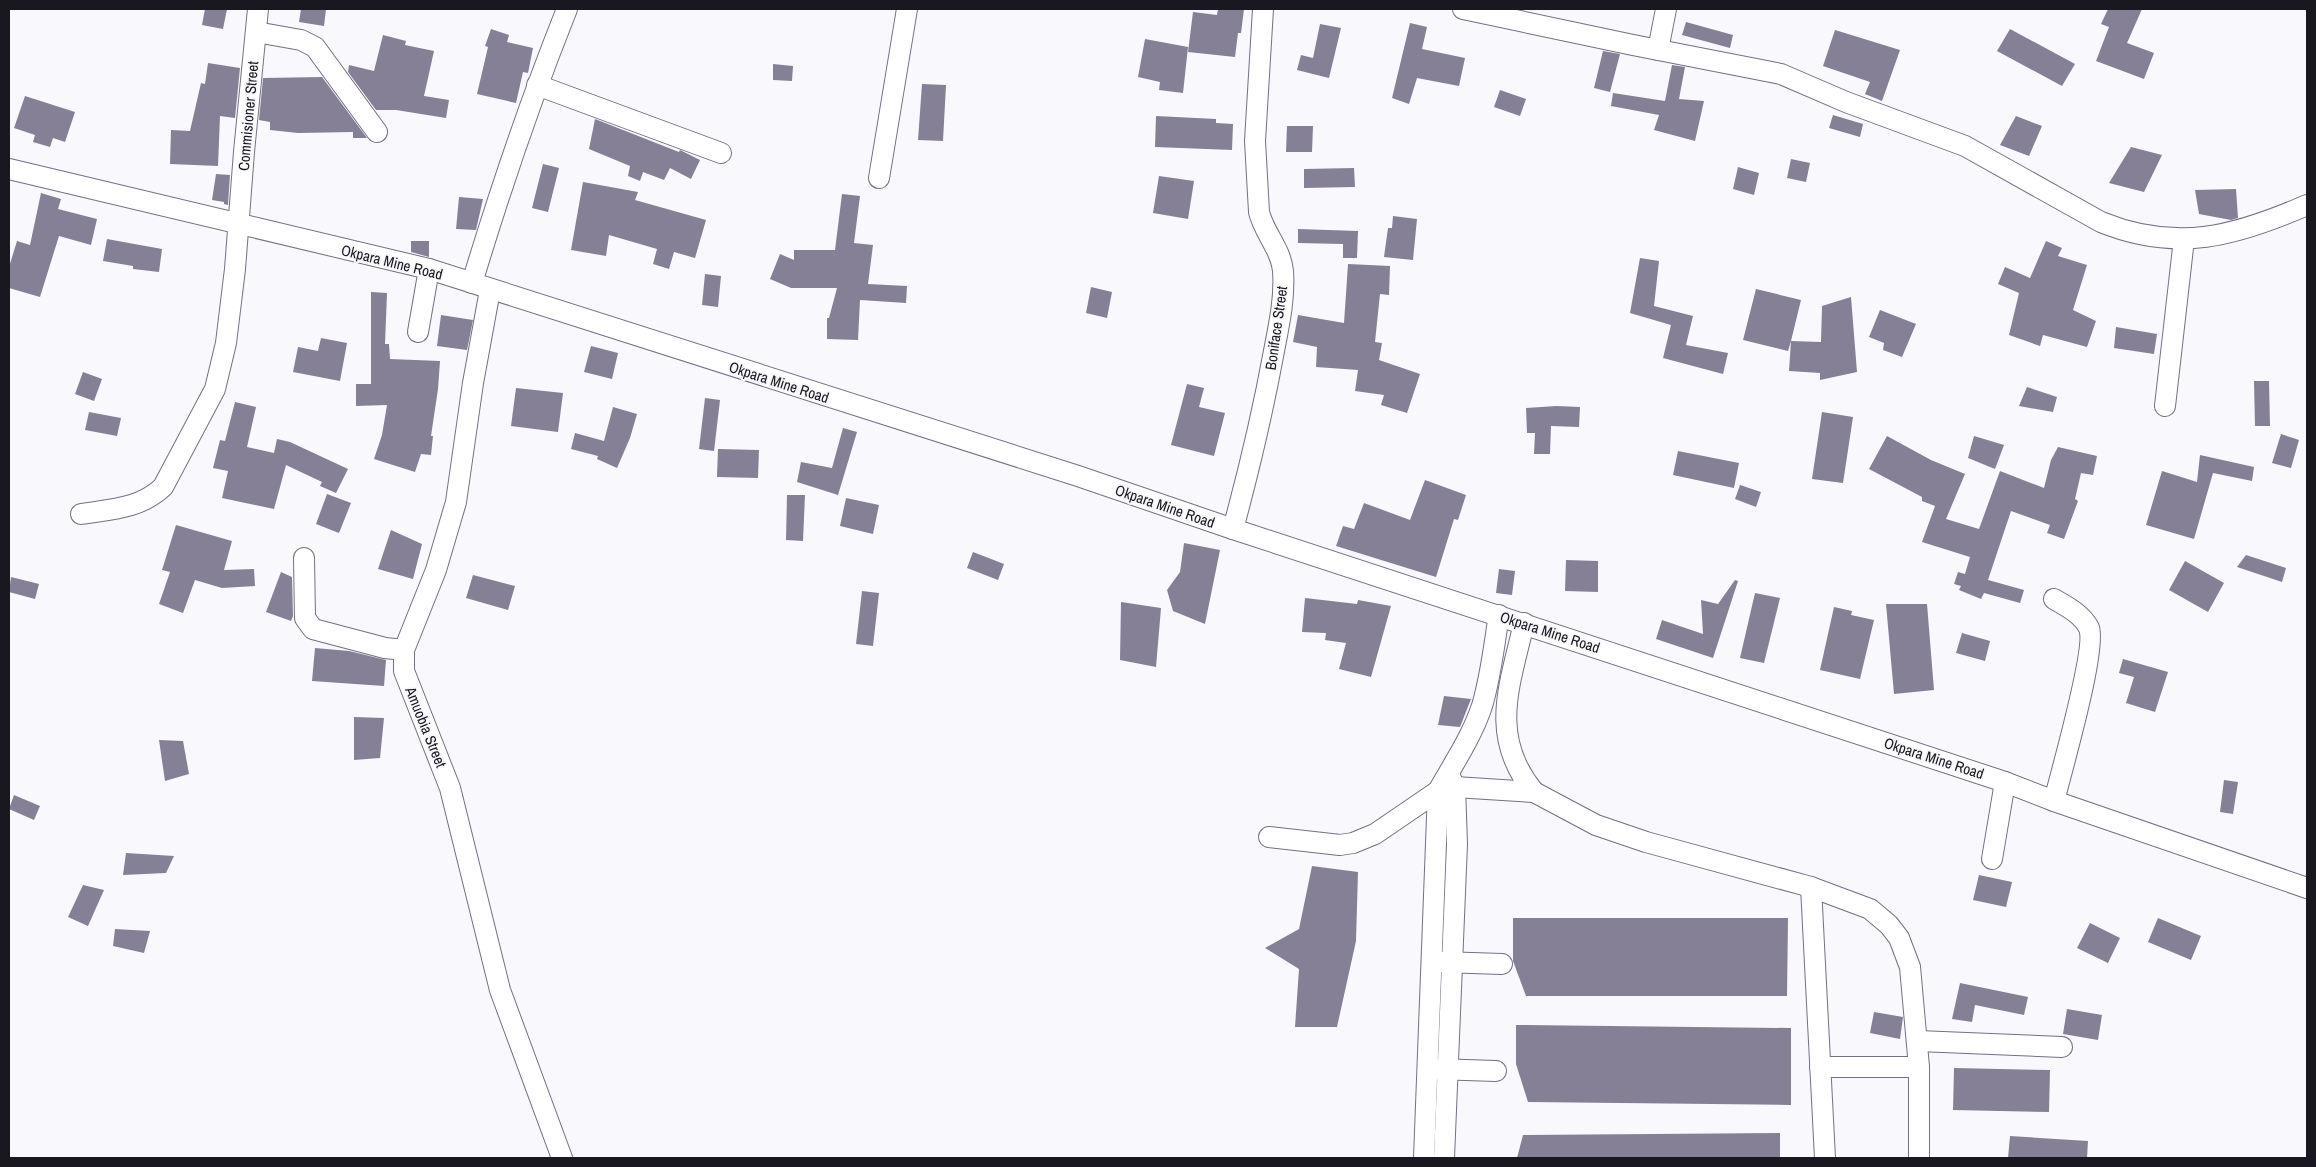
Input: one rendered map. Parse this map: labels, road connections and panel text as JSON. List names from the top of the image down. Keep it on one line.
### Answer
{"streets":{"street":["Commisioner Street","Okpara Mine Road","Boniface Street","Amuobia Street"]},"crossings":[["Commisioner Street","Okpara Mine Road"],["Okpara Mine Road","Boniface Street"],["Okpara Mine Road","Amuobia Street"]]}
